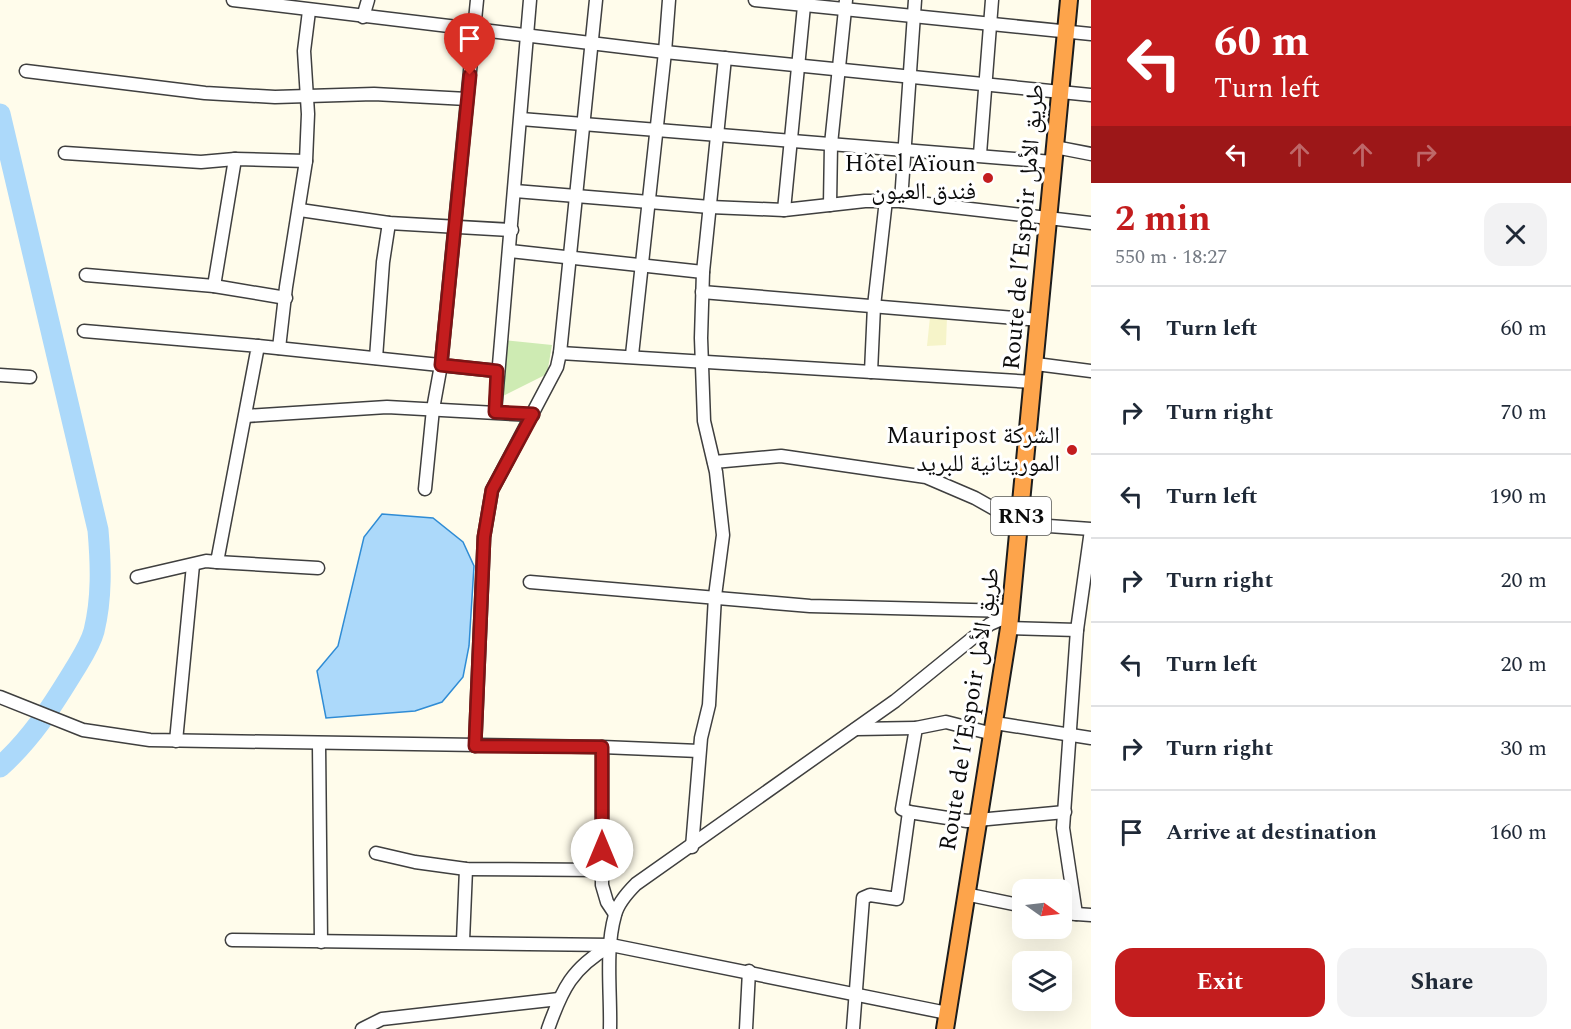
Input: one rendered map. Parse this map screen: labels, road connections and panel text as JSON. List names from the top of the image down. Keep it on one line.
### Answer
{"streets":{"highway":["Route de l’Espoir طريق الأمل","RN3"]},"places":["Hôtel Aïoun فندق العيون","Mauripost الشركة الموريتانية للبريد"],"north":"right","page":{"turn":["60 m","Turn left"],"heading":["2 min","550 m · 18:27"],"list":[{"name":"Turn left","value":"60 m"},{"name":"Turn right","value":"70 m"},{"name":"Turn left","value":"190 m"},{"name":"Turn right","value":"20 m"},{"name":"Turn left","value":"20 m"},{"name":"Turn right","value":"30 m"},{"name":"Arrive at destination","value":"160 m"}],"buttons":["Exit","Share"]}}
